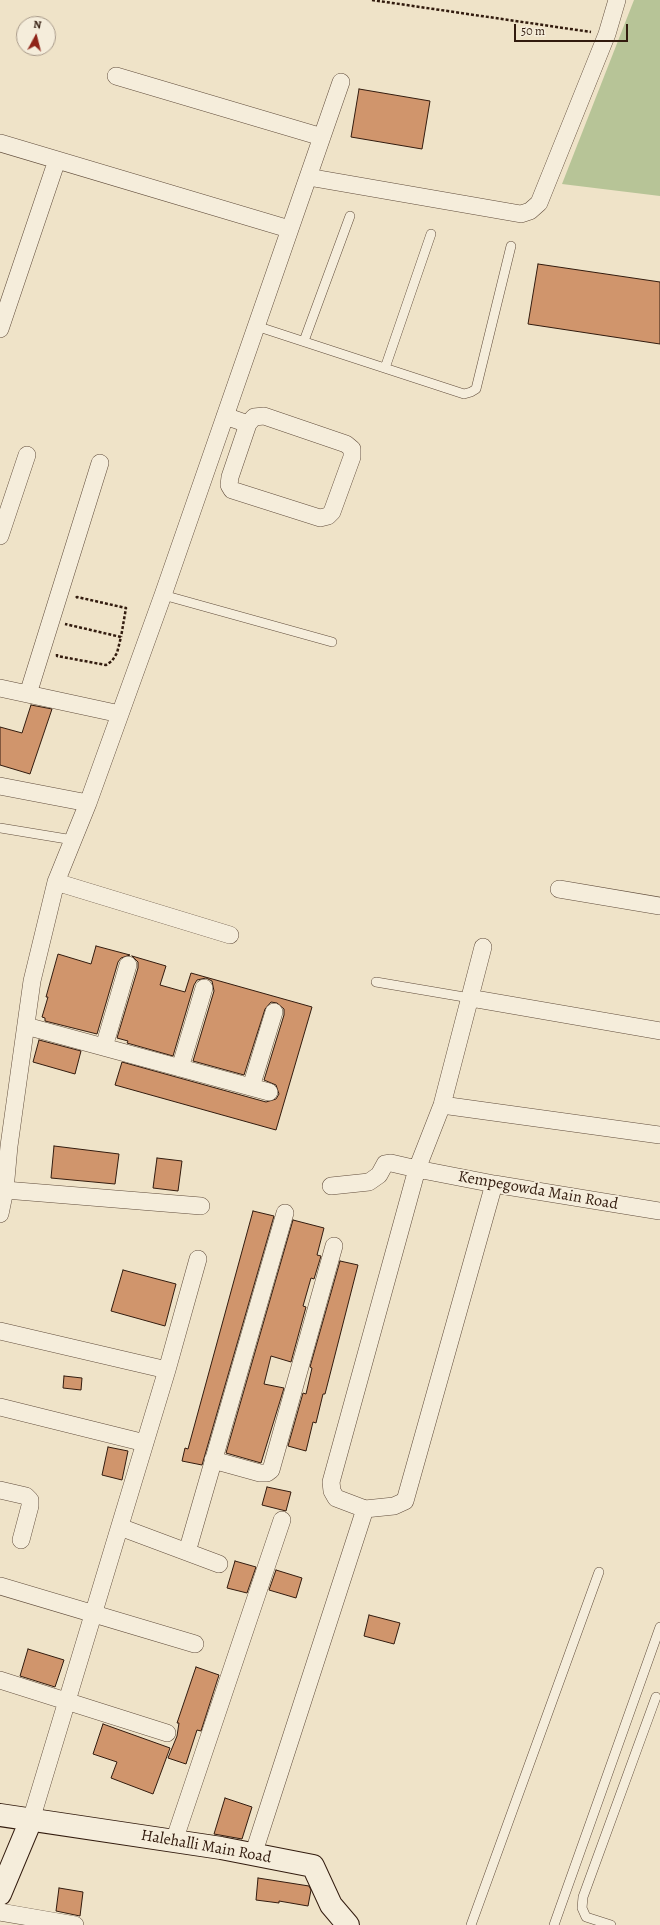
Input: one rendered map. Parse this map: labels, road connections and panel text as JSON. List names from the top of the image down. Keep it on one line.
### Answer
{"streets":{"main road":["Halehalli Main Road"],"street":["Kempegowda Main Road"]},"scale_bar":"50 m","north":"top"}
